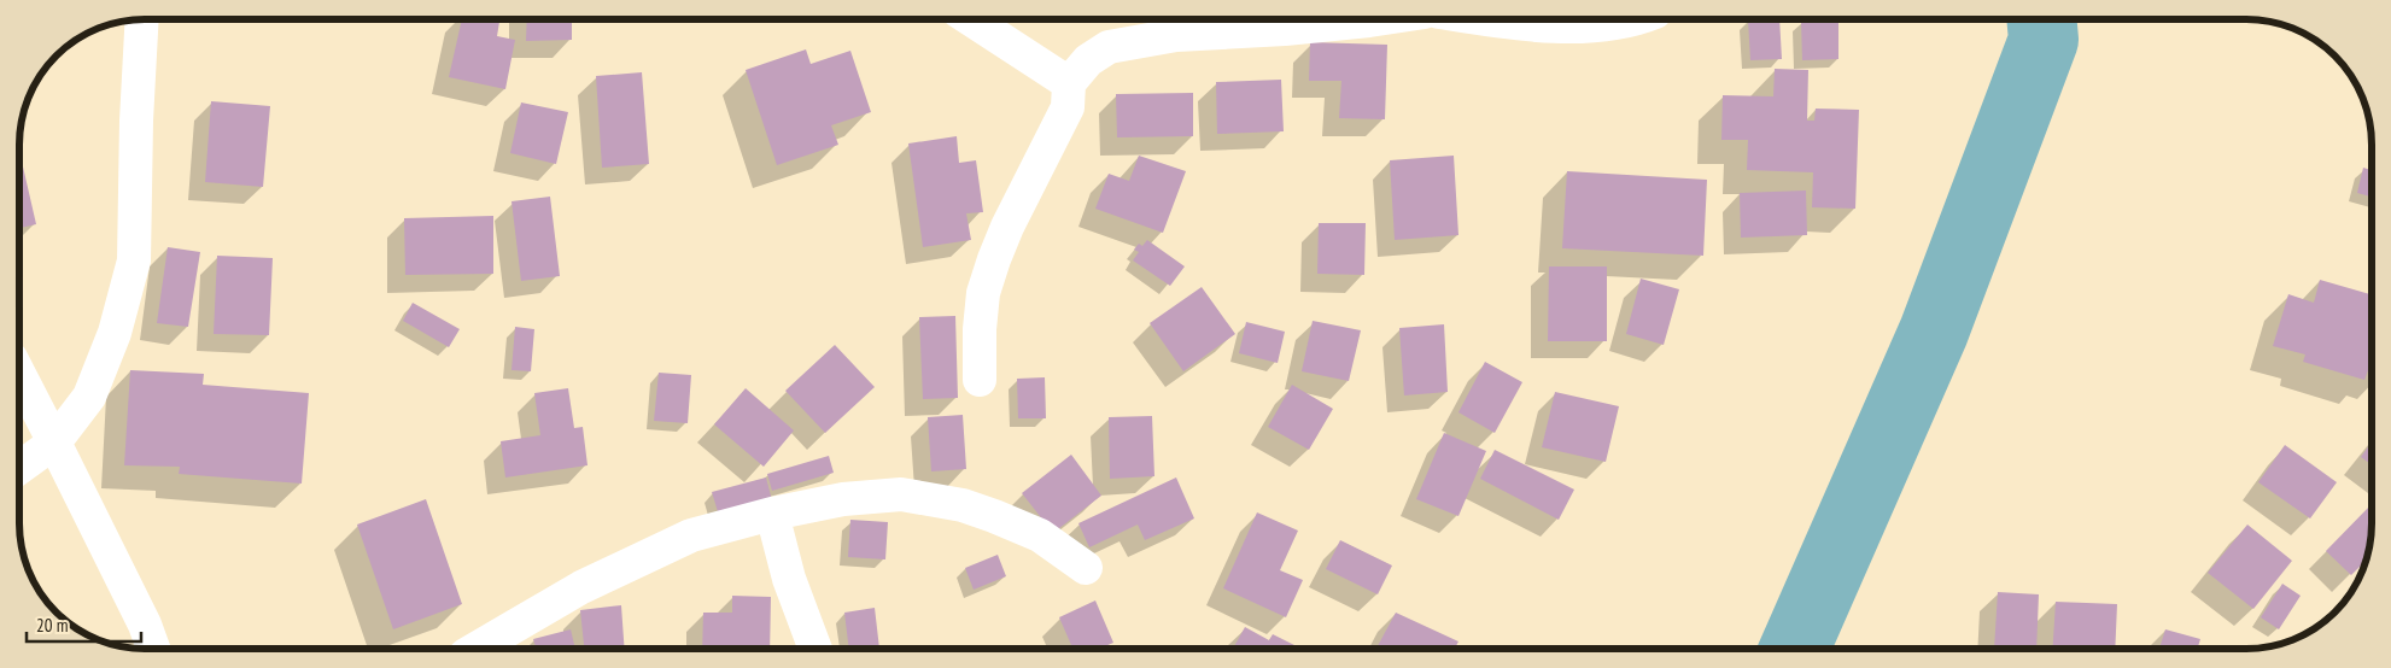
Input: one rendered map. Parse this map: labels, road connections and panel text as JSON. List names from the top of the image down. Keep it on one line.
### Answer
{"scale_bar":"20 m"}
